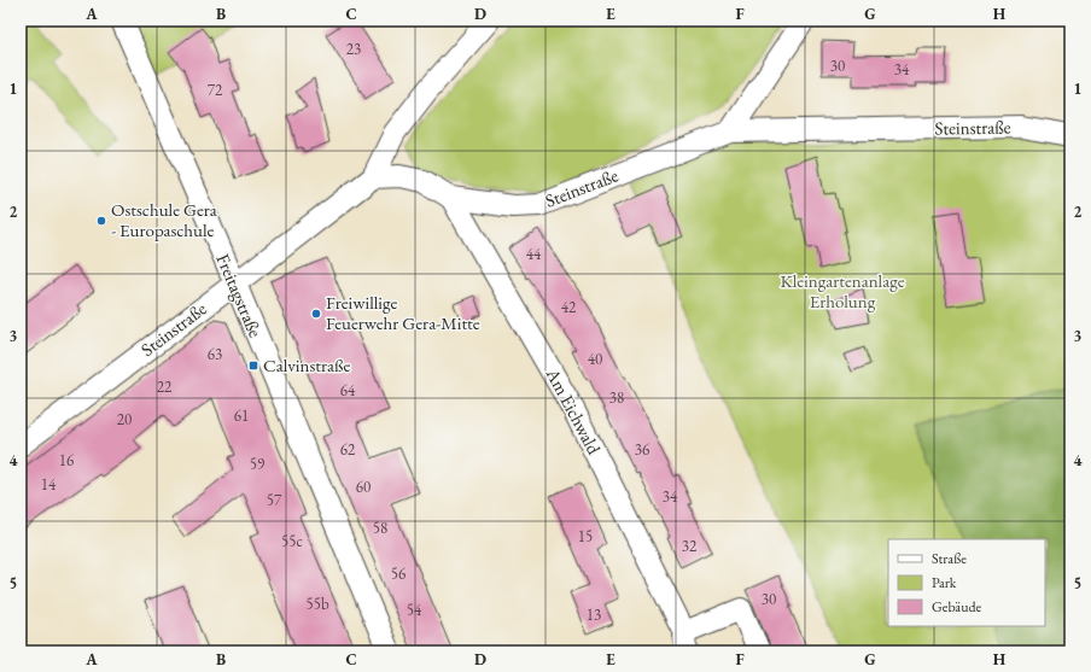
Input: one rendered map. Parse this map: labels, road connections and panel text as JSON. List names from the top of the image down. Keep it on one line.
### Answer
{"streets":{"street":["Steinstraße","Freitagstraße","Am Eichwald"]},"crossings":[["Steinstraße","Freitagstraße"],["Steinstraße","Am Eichwald"]],"parks":["Kleingartenanlage Erholung"],"places":{"other":["Ostschule Gera - Europaschule","Freiwillige Feuerwehr Gera-Mitte"],"transit":["Calvinstraße"]},"house_numbers":["23","30","34","72","44","42","63","40","22","64","38","61","20","62","36","16","59","14","60","34","57","58","15","55c","32","56","30","55b","54","13"],"legend":["Straße","Park","Gebäude"],"grid":{"columns":["A","B","C","D","E","F","G","H"],"rows":["1","2","3","4","5"]}}
